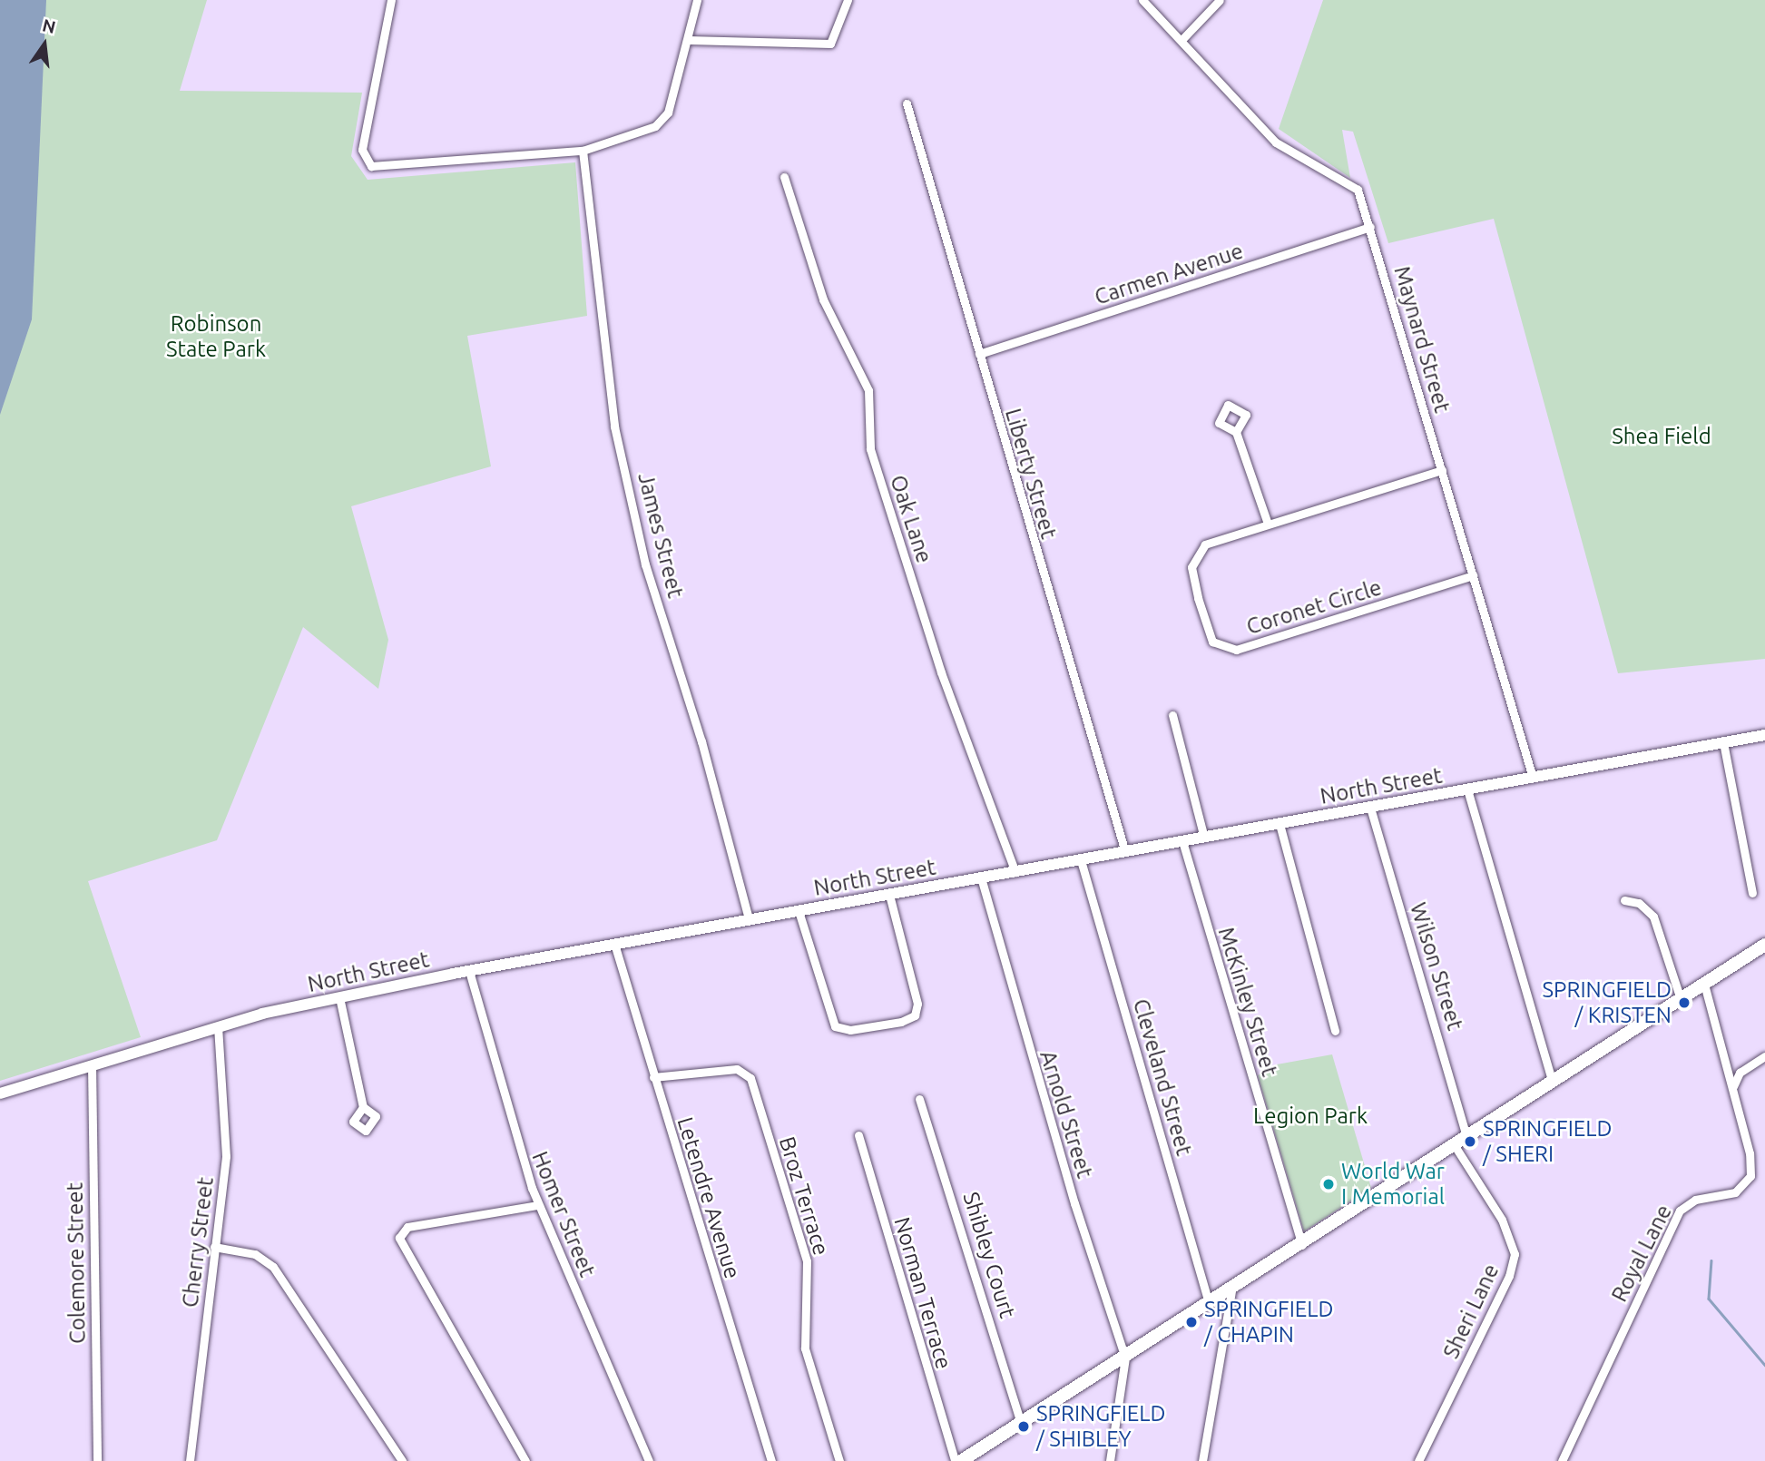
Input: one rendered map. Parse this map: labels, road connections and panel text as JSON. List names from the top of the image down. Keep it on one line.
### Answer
{"streets":{"main road":["North Street"],"street":["Carmen Avenue","Maynard Street","Liberty Street","Oak Lane","James Street","Coronet Circle","Wilson Street","McKinley Street","Cleveland Street","Arnold Street","Broz Terrace","Letendre Avenue","Homer Street","Cherry Street","Royal Lane","Shibley Court","Colemore Street","Norman Terrace","Sheri Lane"]},"crossings":[["Carmen Avenue","Maynard Street"],["Carmen Avenue","Liberty Street"],["Maynard Street","Coronet Circle"],["Maynard Street","North Street"],["Liberty Street","North Street"],["Oak Lane","North Street"],["James Street","North Street"],["North Street","Wilson Street"],["North Street","McKinley Street"],["North Street","Cleveland Street"],["North Street","Arnold Street"],["North Street","Letendre Avenue"],["North Street","Homer Street"],["North Street","Cherry Street"],["North Street","Colemore Street"],["Broz Terrace","Letendre Avenue"]],"parks":["Robinson State Park","Shea Field","Legion Park"],"places":["SPRINGFIELD / KRISTEN","SPRINGFIELD / SHERI","World War I Memorial","SPRINGFIELD / CHAPIN","SPRINGFIELD / SHIBLEY"],"north":"top"}
